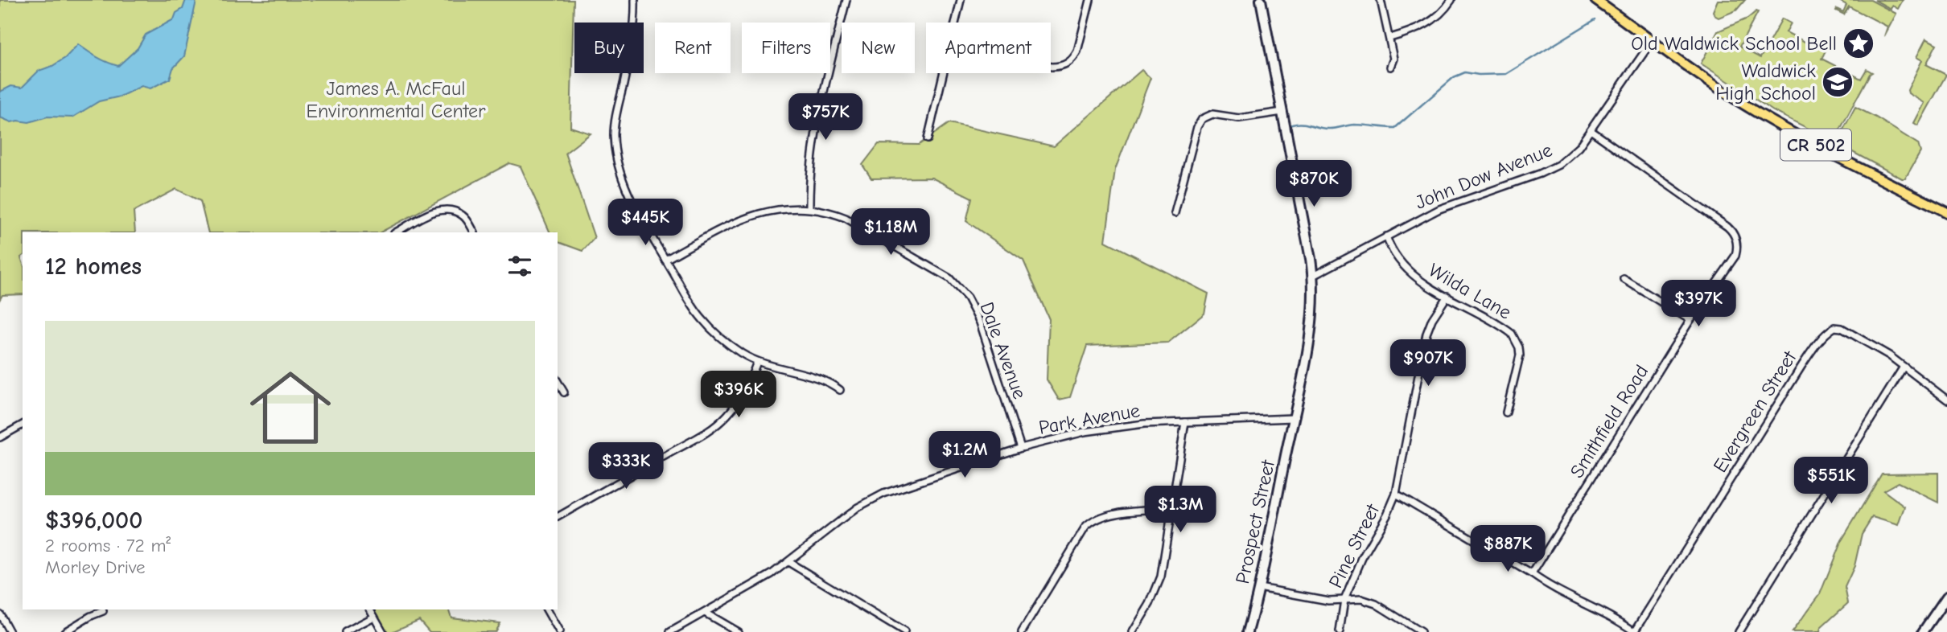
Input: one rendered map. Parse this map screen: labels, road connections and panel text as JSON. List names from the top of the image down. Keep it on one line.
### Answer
{"streets":{"main road":["CR 502","Prospect Street"],"street":["John Dow Avenue","Wilda Lane","Dale Avenue","Evergreen Street","Park Avenue","Smithfield Road","Pine Street"]},"crossings":[["CR 502","John Dow Avenue"],["John Dow Avenue","Wilda Lane"],["John Dow Avenue","Smithfield Road"],["John Dow Avenue","Prospect Street"],["Wilda Lane","Pine Street"],["Dale Avenue","Park Avenue"],["Park Avenue","Prospect Street"]],"parks":["James A. McFaul Environmental Center"],"places":{"place":["Old Waldwick School Bell"],"school or university":["Waldwick High School"]},"page":{"chip":["Buy","Rent","Filters","New","Apartment"],"price":["$757K","$870K","$445K","$1.18M","$397K","$907K","$396K","$1.2M","$333K","$551K","$1.3M","$887K"],"heading":"12 homes","list":[{"name":"$396,000","note":"2 rooms · 72 m² · Morley Drive"}]}}
